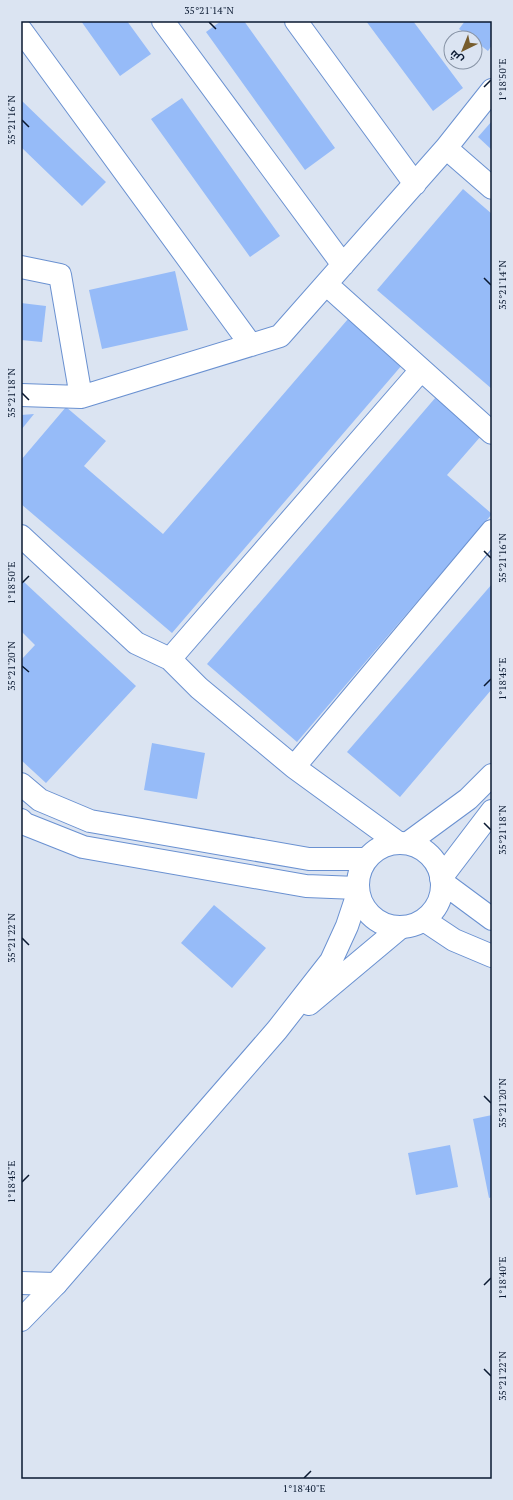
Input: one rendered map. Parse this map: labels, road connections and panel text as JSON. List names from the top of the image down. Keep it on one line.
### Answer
{"north":"bottom left","coordinates":["35°21'14\"N","1°18'50\"E","35°21'16\"N","35°21'18\"N","35°21'20\"N","1°18'45\"E","35°21'22\"N","1°18'40\"E"]}
